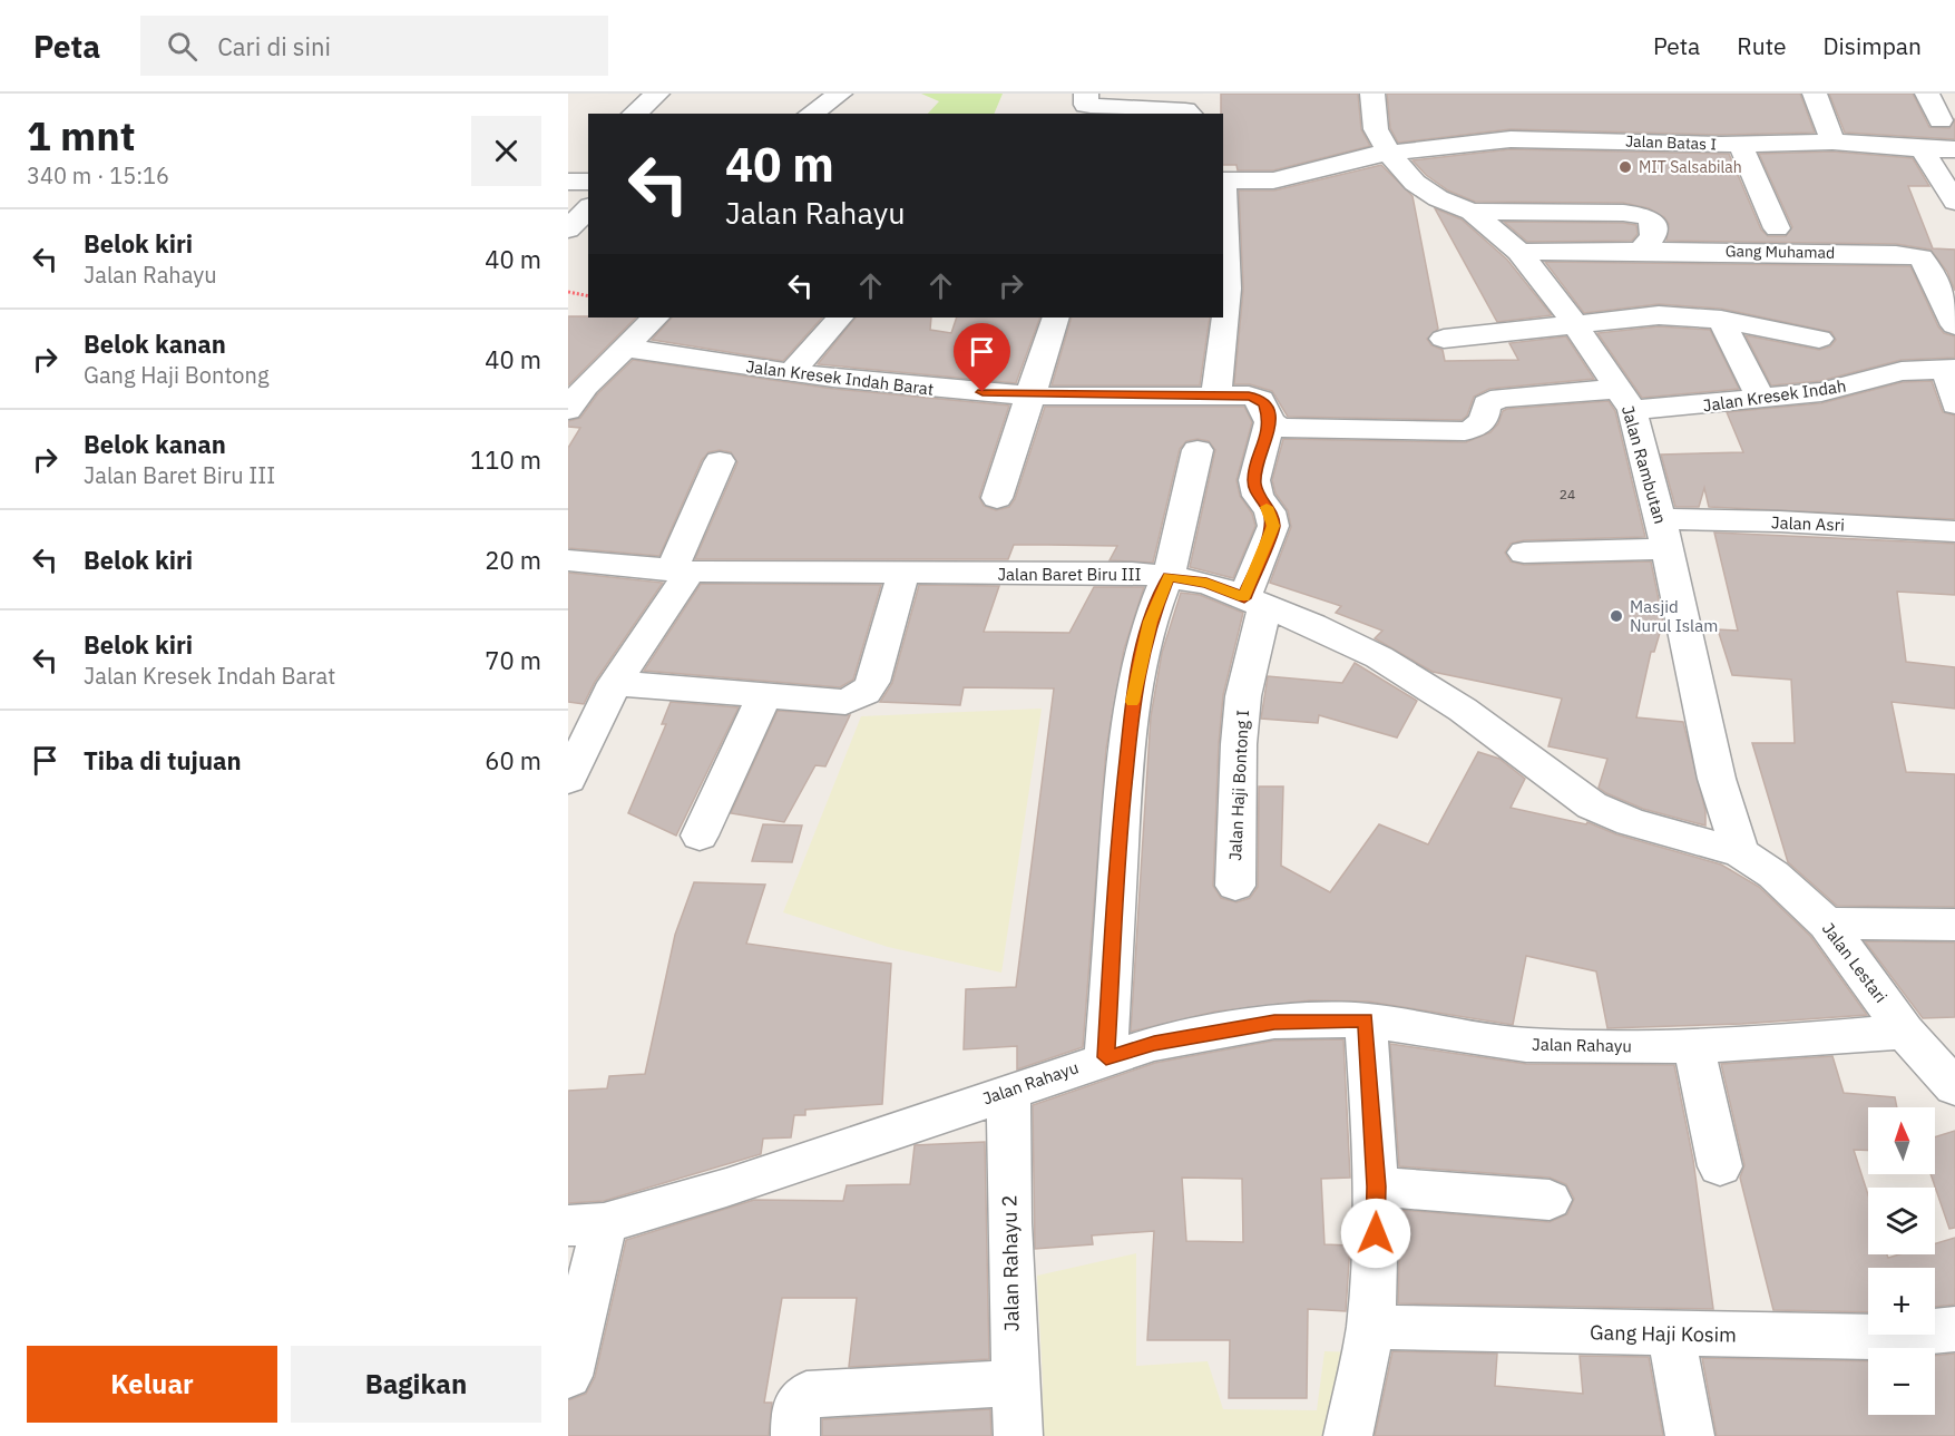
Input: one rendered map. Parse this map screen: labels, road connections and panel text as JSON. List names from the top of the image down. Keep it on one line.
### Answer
{"streets":{"street":["Jalan Batas I","Gang Muhamad","Jalan Kresek Indah Barat","Jalan Kresek Indah","Jalan Rambutan","Jalan Asri","Jalan Baret Biru III","Jalan Haji Bontong I","Jalan Lestari","Jalan Rahayu","Jalan Rahayu 2","Gang Haji Kosim"]},"crossings":[["Jalan Batas I","Jalan Rambutan"],["Gang Muhamad","Jalan Rambutan"],["Jalan Kresek Indah Barat","Jalan Haji Bontong I"],["Jalan Kresek Indah","Jalan Rambutan"],["Jalan Rambutan","Jalan Asri"],["Jalan Rambutan","Jalan Baret Biru III"],["Jalan Rambutan","Jalan Lestari"],["Jalan Baret Biru III","Jalan Haji Bontong I"],["Jalan Baret Biru III","Jalan Lestari"],["Jalan Lestari","Jalan Rahayu"],["Jalan Rahayu","Jalan Rahayu 2"]],"places":["MIT Salsabilah","Masjid Nurul Islam"],"house_numbers":["24"],"north":"top","page":{"header":"Peta","search":"Cari di sini","nav":["Peta","Rute","Disimpan"],"heading":["1 mnt","340 m · 15:16"],"turn":["40 m","Jalan Rahayu"],"list":[{"name":"Belok kiri","note":"Jalan Rahayu","value":"40 m"},{"name":"Belok kanan","note":"Gang Haji Bontong","value":"40 m"},{"name":"Belok kanan","note":"Jalan Baret Biru III","value":"110 m"},{"name":"Belok kiri","value":"20 m"},{"name":"Belok kiri","note":"Jalan Kresek Indah Barat","value":"70 m"},{"name":"Tiba di tujuan","value":"60 m"}],"map_buttons":["+","−"],"buttons":["Keluar","Bagikan"]}}
